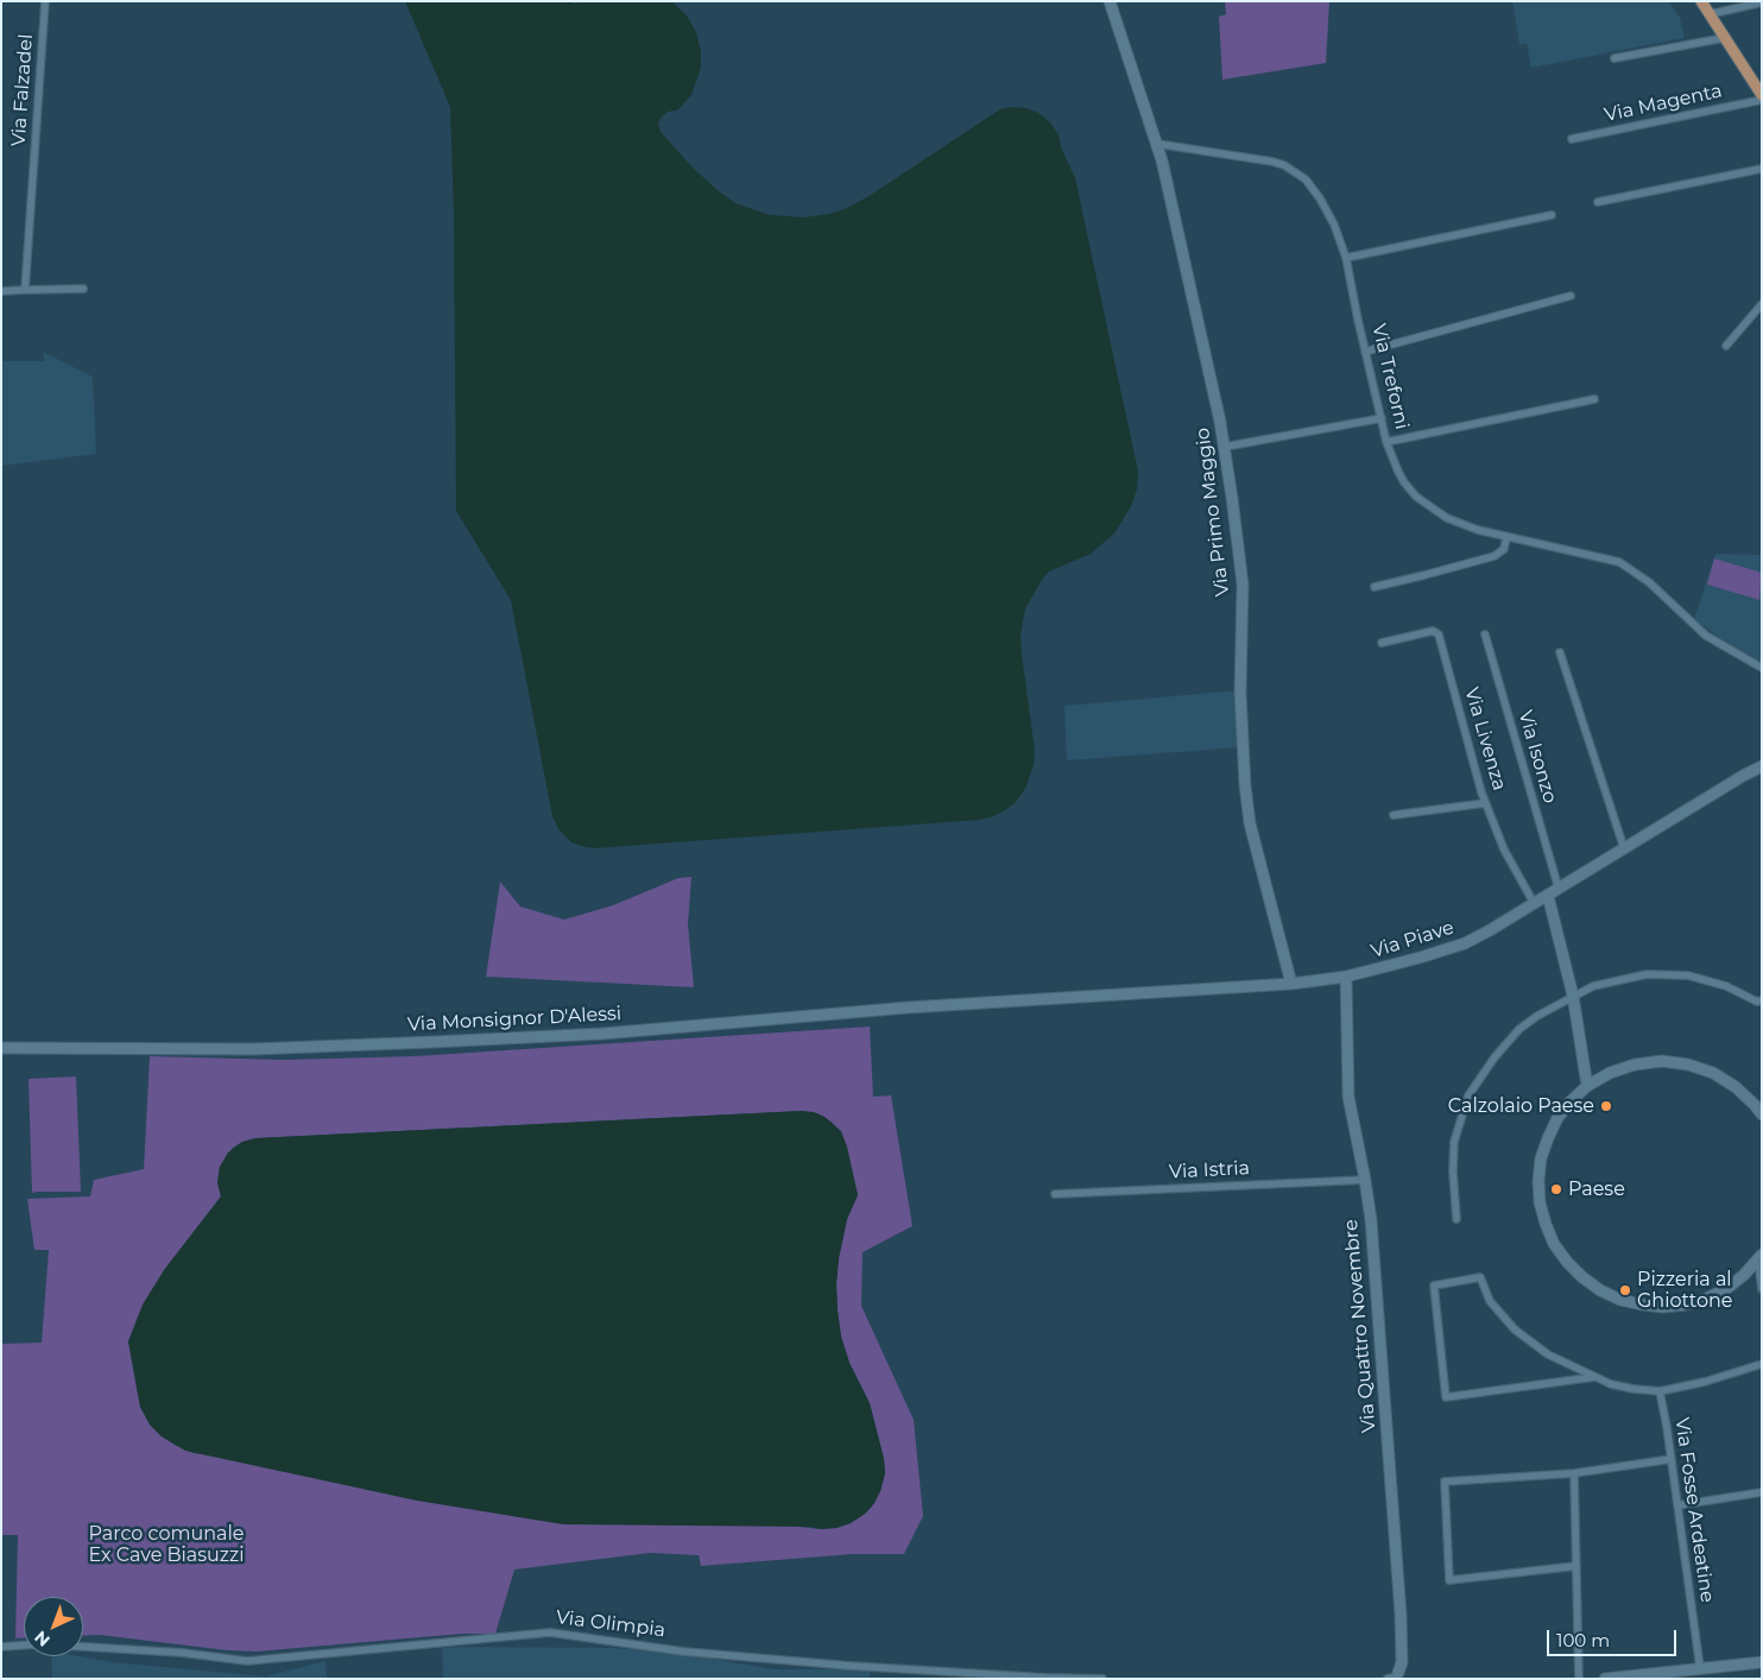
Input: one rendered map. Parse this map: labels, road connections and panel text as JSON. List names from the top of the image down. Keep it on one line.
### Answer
{"streets":{"main road":["Via Primo Maggio","Via Piave","Via Monsignor D'Alessi","Via Quattro Novembre"],"street":["Via Falzadel","Via Magenta","Via Treforni","Via Livenza","Via Isonzo","Via Istria","Via Fosse Ardeatine","Via Olimpia"]},"crossings":[["Via Treforni","Via Primo Maggio"],["Via Primo Maggio","Via Piave"],["Via Livenza","Via Piave"],["Via Isonzo","Via Piave"],["Via Piave","Via Monsignor D'Alessi"],["Via Piave","Via Quattro Novembre"],["Via Istria","Via Quattro Novembre"]],"parks":["Parco comunale Ex Cave Biasuzzi"],"places":["Calzolaio Paese","Paese","Pizzeria al Ghiottone"],"scale_bar":"100 m","north":"bottom left"}
